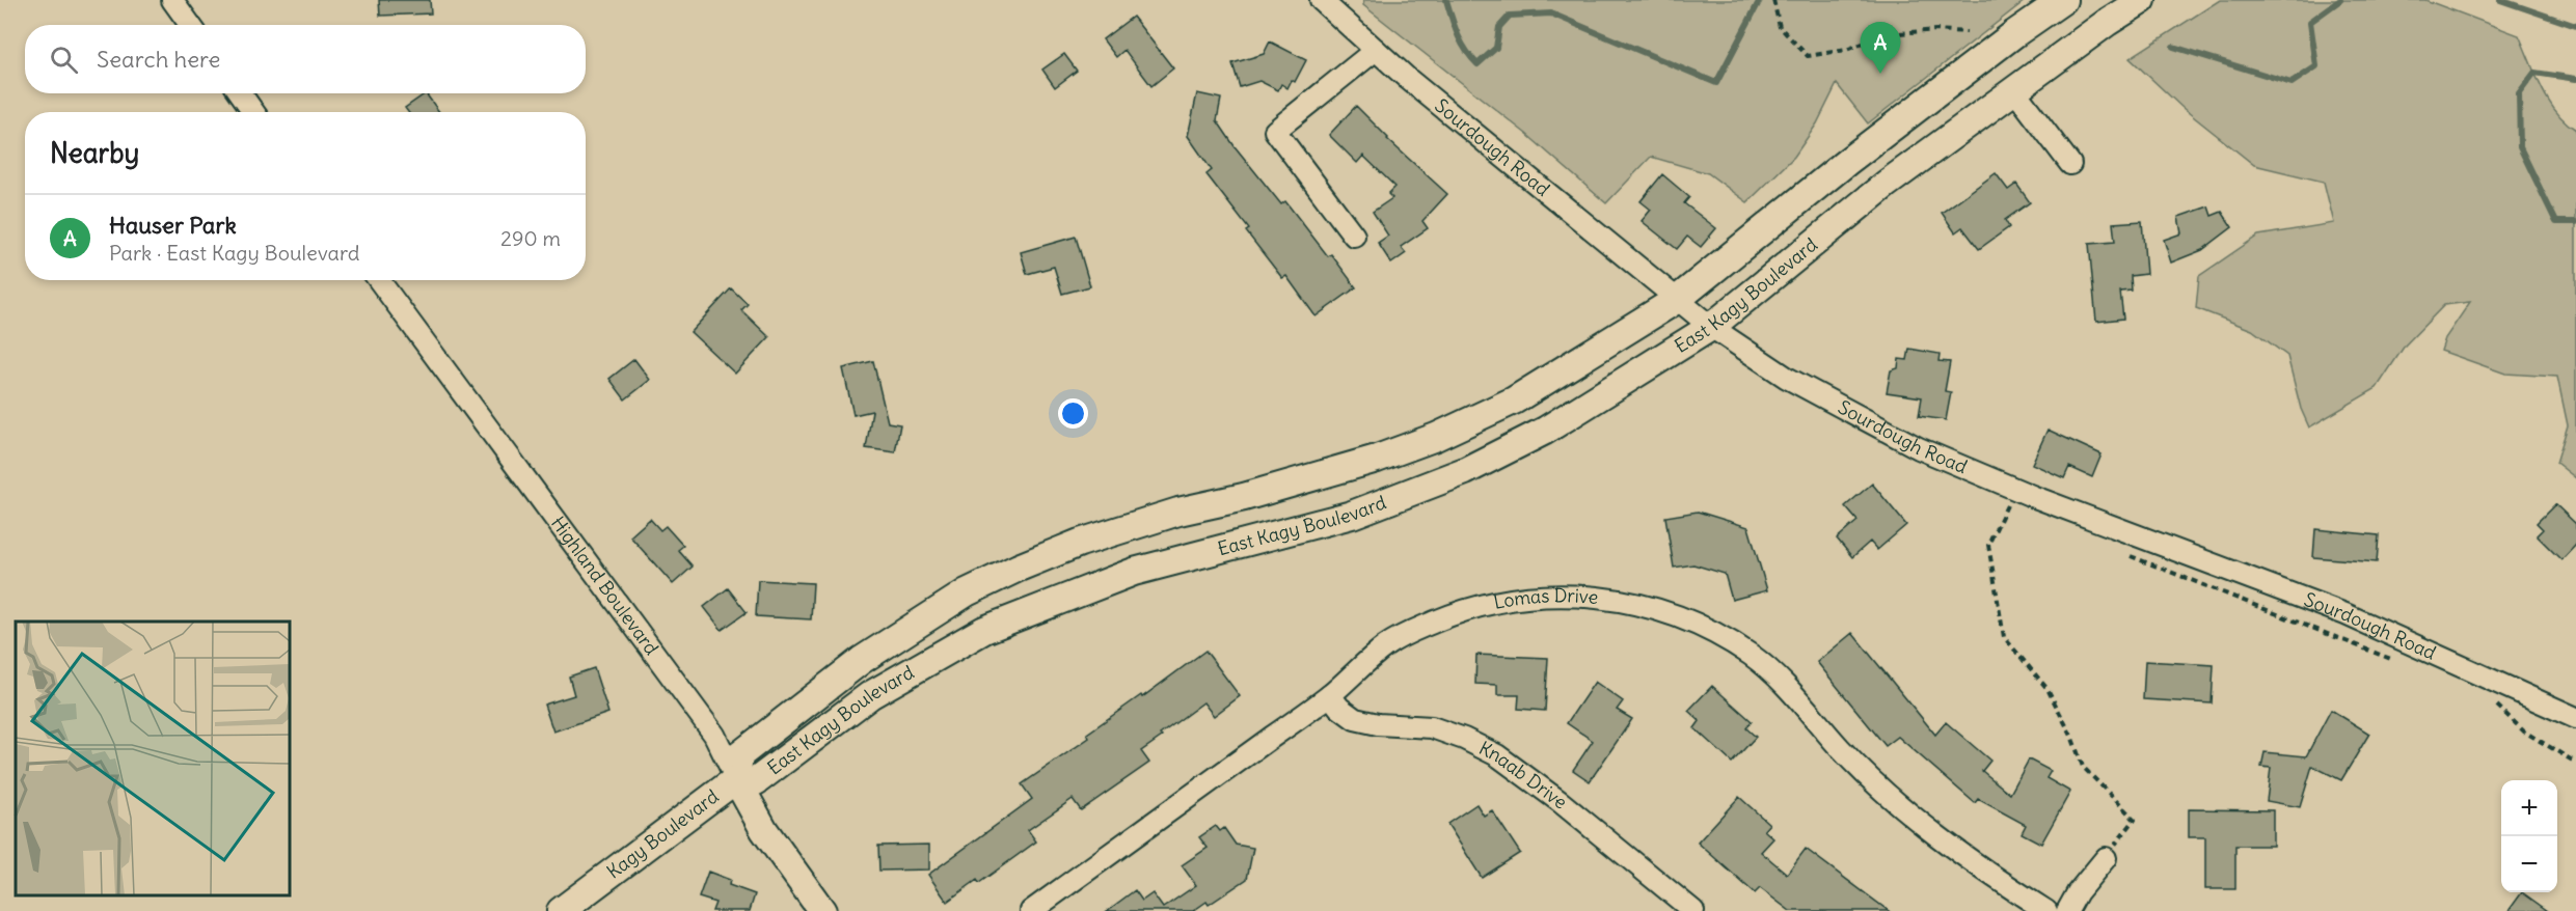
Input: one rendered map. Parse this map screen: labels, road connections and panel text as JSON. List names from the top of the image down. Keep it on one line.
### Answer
{"streets":{"main road":["East Kagy Boulevard","Highland Boulevard","Kagy Boulevard"],"street":["Sourdough Road","Lomas Drive","Knaab Drive"]},"crossings":[["Sourdough Road","East Kagy Boulevard"],["East Kagy Boulevard","Highland Boulevard"],["East Kagy Boulevard","Kagy Boulevard"],["Highland Boulevard","Kagy Boulevard"],["Lomas Drive","Knaab Drive"]],"page":{"pins":"A","search":"Search here","heading":"Nearby","list":[{"mark":"A","name":"Hauser Park","note":"Park · East Kagy Boulevard","value":"290 m"}],"map_buttons":["+","−"]}}
